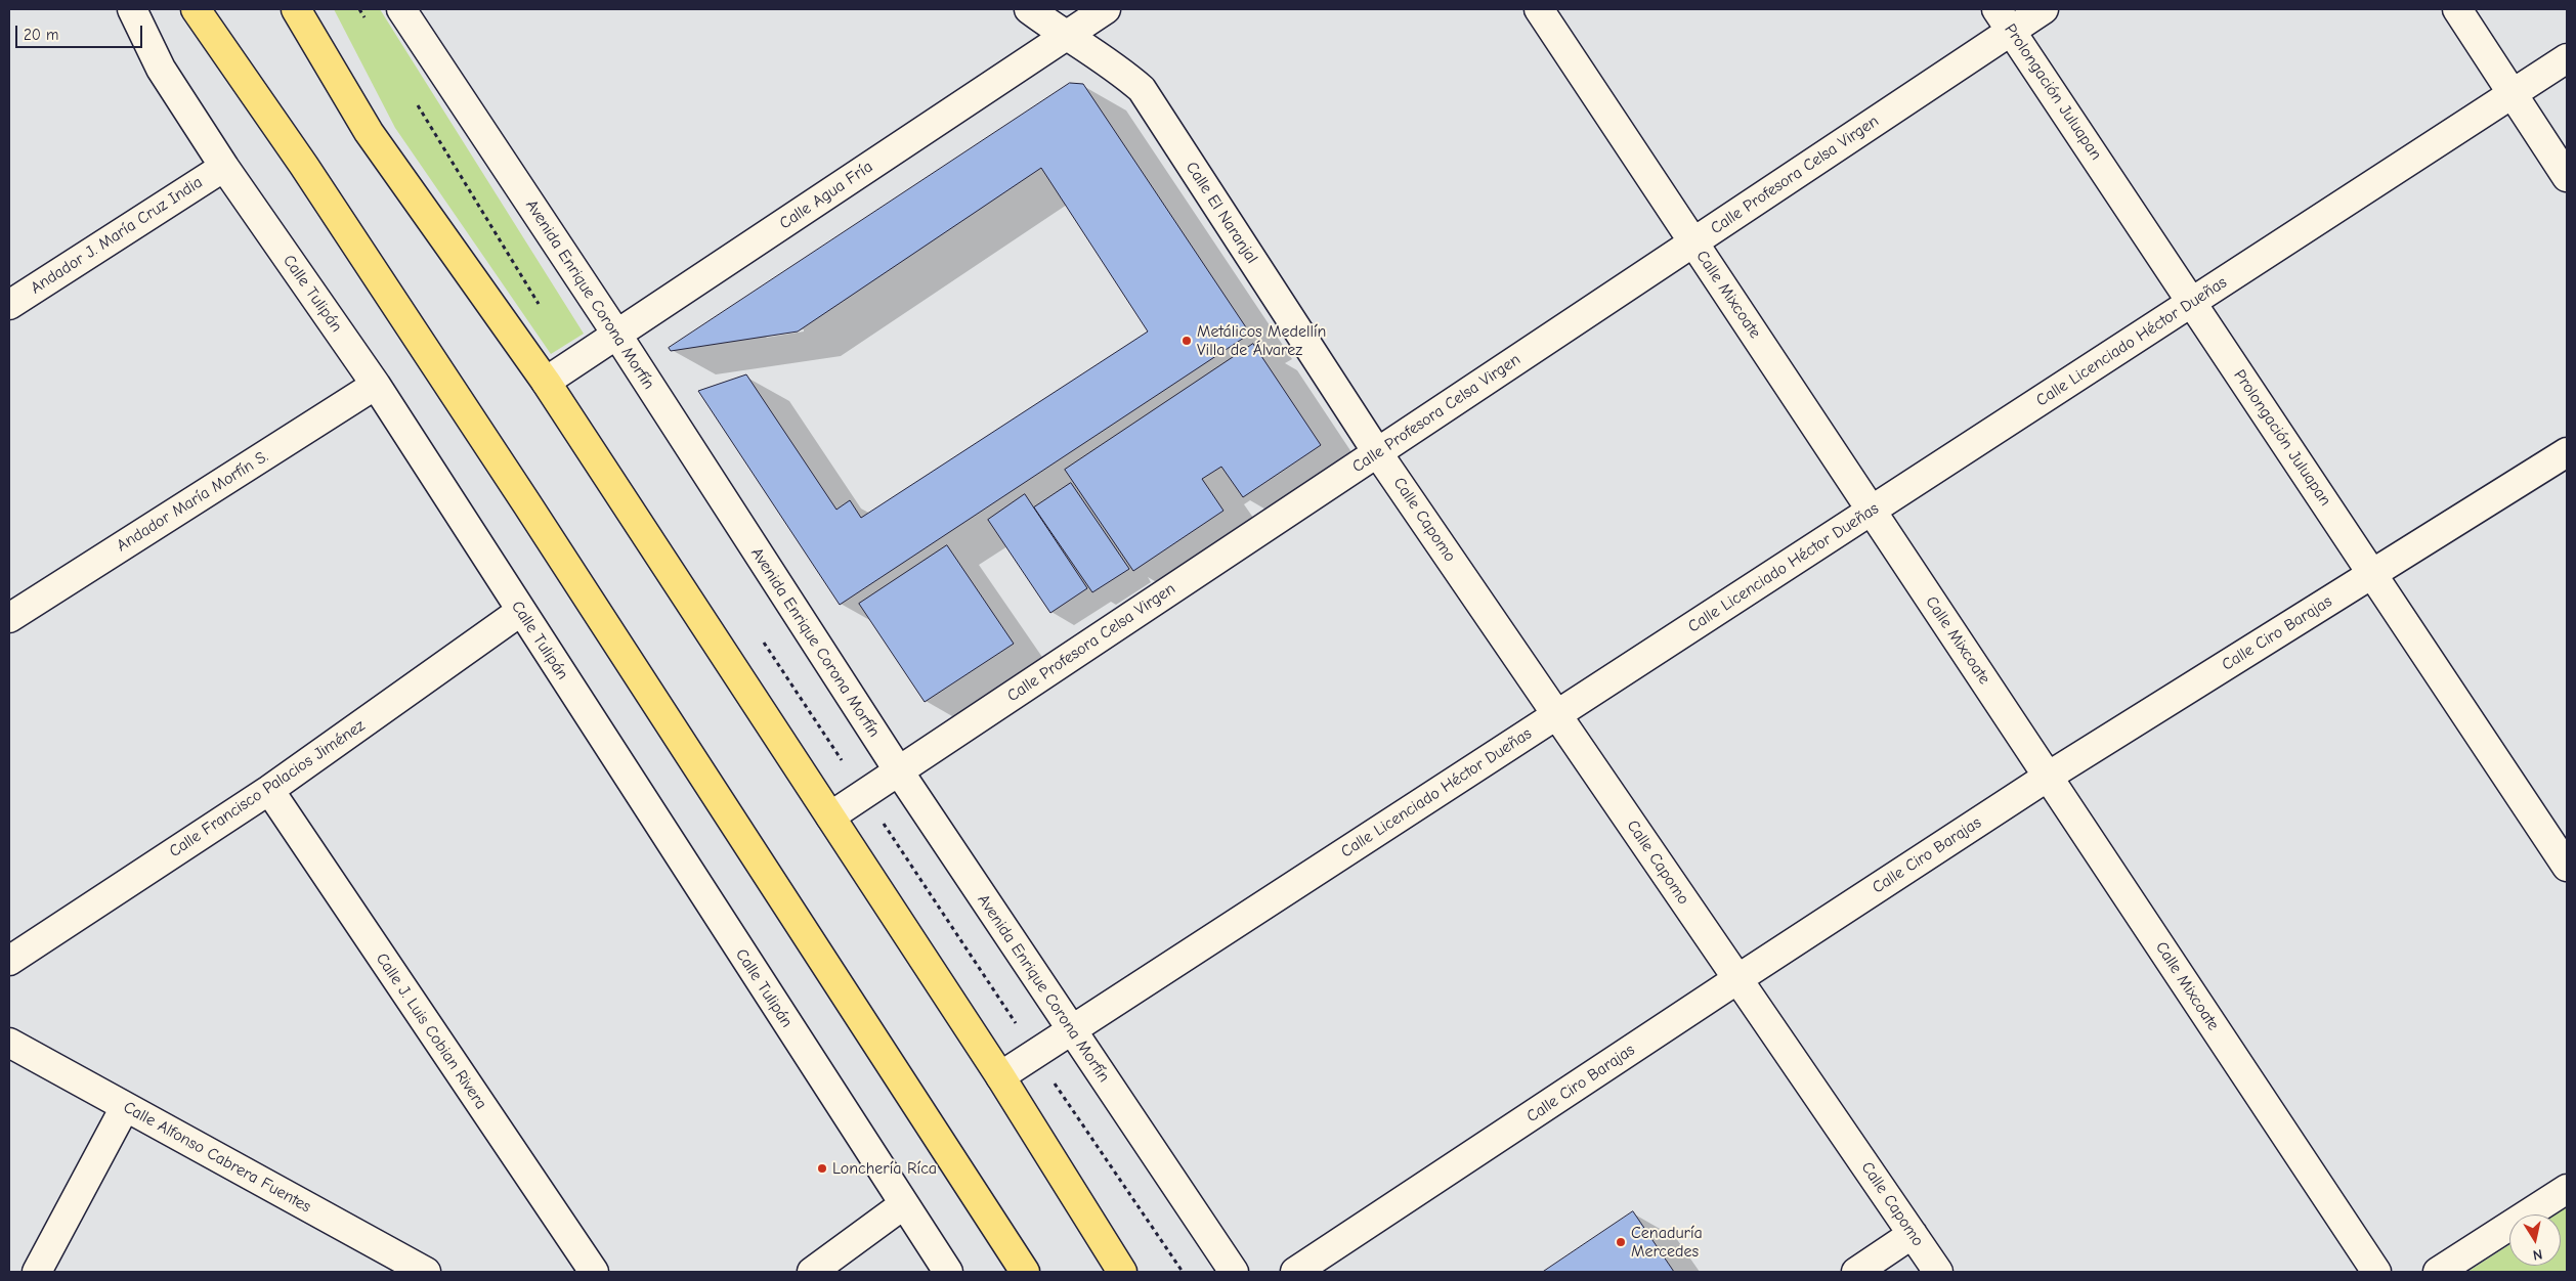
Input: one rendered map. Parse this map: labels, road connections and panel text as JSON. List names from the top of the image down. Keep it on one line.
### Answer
{"streets":{"street":["Prolongación Juluapan","Calle Profesora Celsa Virgen","Calle Agua Fría","Calle El Naranjal","Andador J. María Cruz India","Calle Tulipán","Avenida Enrique Corona Morfín","Calle Mixcoate","Calle Licenciado Héctor Dueñas","Andador María Morfín S.","Calle Capomo","Calle Ciro Barajas","Calle Francisco Palacios Jiménez","Calle J. Luis Cobian Rivera","Calle Alfonso Cabrera Fuentes"]},"crossings":[["Prolongación Juluapan","Calle Profesora Celsa Virgen"],["Prolongación Juluapan","Calle Licenciado Héctor Dueñas"],["Prolongación Juluapan","Calle Ciro Barajas"],["Calle Profesora Celsa Virgen","Calle El Naranjal"],["Calle Profesora Celsa Virgen","Avenida Enrique Corona Morfín"],["Calle Profesora Celsa Virgen","Calle Mixcoate"],["Calle Profesora Celsa Virgen","Calle Capomo"],["Calle Agua Fría","Calle El Naranjal"],["Calle Agua Fría","Avenida Enrique Corona Morfín"],["Calle El Naranjal","Calle Capomo"],["Andador J. María Cruz India","Calle Tulipán"],["Calle Tulipán","Andador María Morfín S."],["Calle Tulipán","Calle Francisco Palacios Jiménez"],["Avenida Enrique Corona Morfín","Calle Licenciado Héctor Dueñas"],["Calle Mixcoate","Calle Licenciado Héctor Dueñas"],["Calle Mixcoate","Calle Ciro Barajas"],["Calle Licenciado Héctor Dueñas","Calle Capomo"],["Calle Capomo","Calle Ciro Barajas"],["Calle Francisco Palacios Jiménez","Calle J. Luis Cobian Rivera"]],"places":["Metálicos Medellín Villa de Álvarez","Lonchería Ríca","Cenaduría Mercedes"],"scale_bar":"20 m","north":"bottom"}
